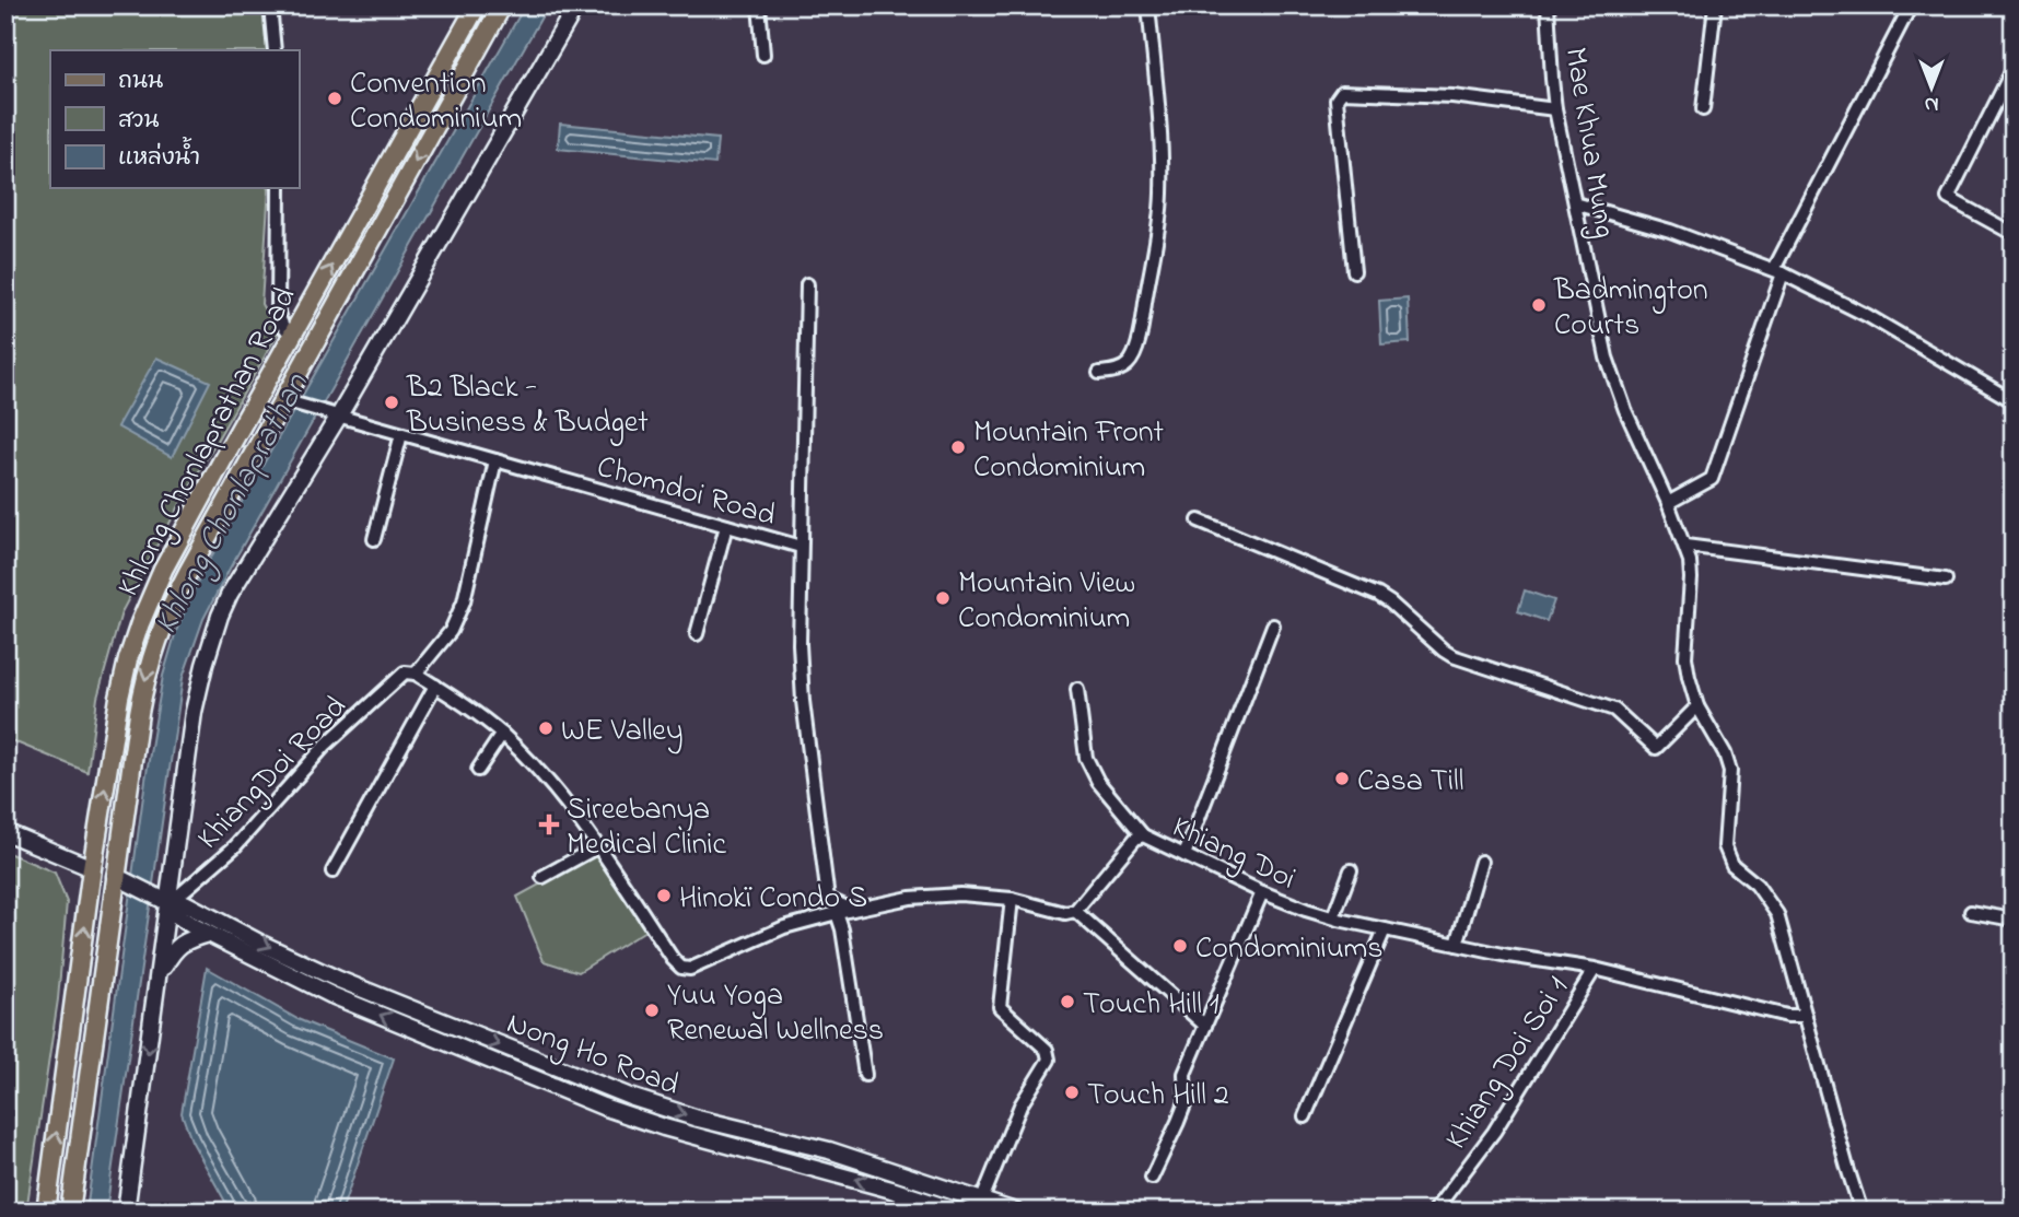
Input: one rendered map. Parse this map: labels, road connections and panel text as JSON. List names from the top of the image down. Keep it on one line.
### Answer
{"streets":{"main road":["Khlong Chonlaprathan Road"],"street":["Mae Khua Mung","Chomdoi Road","KhiangDoi Road","Khiang Doi","Nong Ho Road"]},"crossings":[["Mae Khua Mung","Khiang Doi"],["Khlong Chonlaprathan Road","Chomdoi Road"],["Khlong Chonlaprathan Road","Nong Ho Road"],["KhiangDoi Road","Nong Ho Road"]],"water":["Khlong Chonlaprathan"],"places":{"other":["Convention Condominium","Badmington Courts","B2 Black - Business & Budget","Mountain Front Condominium","Mountain View Condominium","WE Valley","Casa Till","Hinokï Condo S","Condominiums","Touch Hill 1","Yuu Yoga Renewal Wellness","Touch Hill 2"],"health":["Sireebanya Medical Clinic"]},"legend":["ถนน","สวน","แหล่งน้ำ"],"north":"bottom"}
